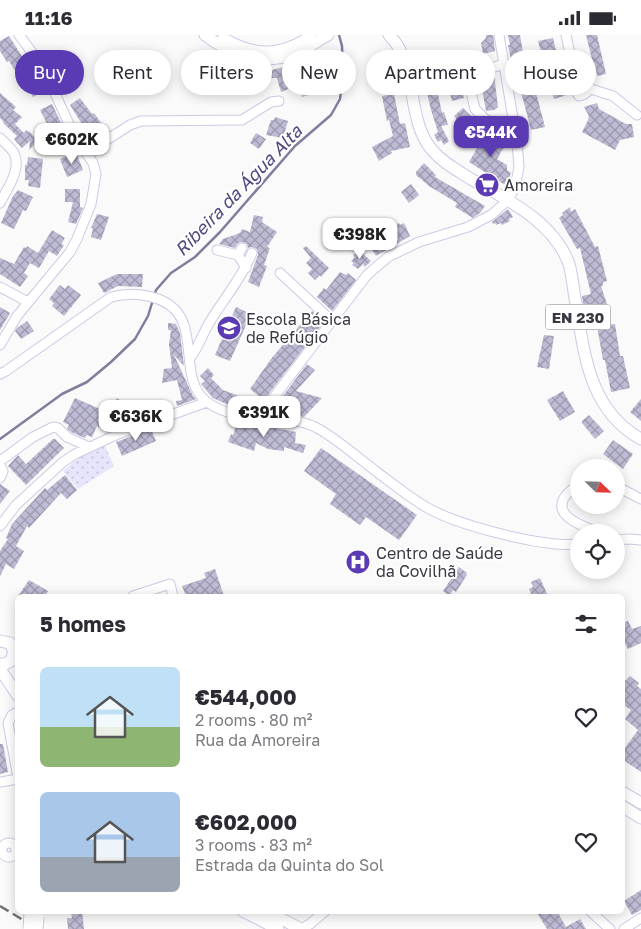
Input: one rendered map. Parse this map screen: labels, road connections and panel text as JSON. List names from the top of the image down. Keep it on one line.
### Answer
{"streets":{"main road":["EN 230"]},"water":["Ribeira da Água Alta"],"places":{"supermarket":["Amoreira"],"school or university":["Escola Básica de Refúgio"],"hospital":["Centro de Saúde da Covilhã"]},"north":"bottom right","page":{"status":"11:16","chip":["Buy","Rent","Filters","New","Apartment","House"],"price":["€544K","€602K","€398K","€391K","€636K"],"heading":"5 homes","list":[{"name":"€544,000","note":"2 rooms · 80 m² · Rua da Amoreira"},{"name":"€602,000","note":"3 rooms · 83 m² · Estrada da Quinta do Sol"}]}}
